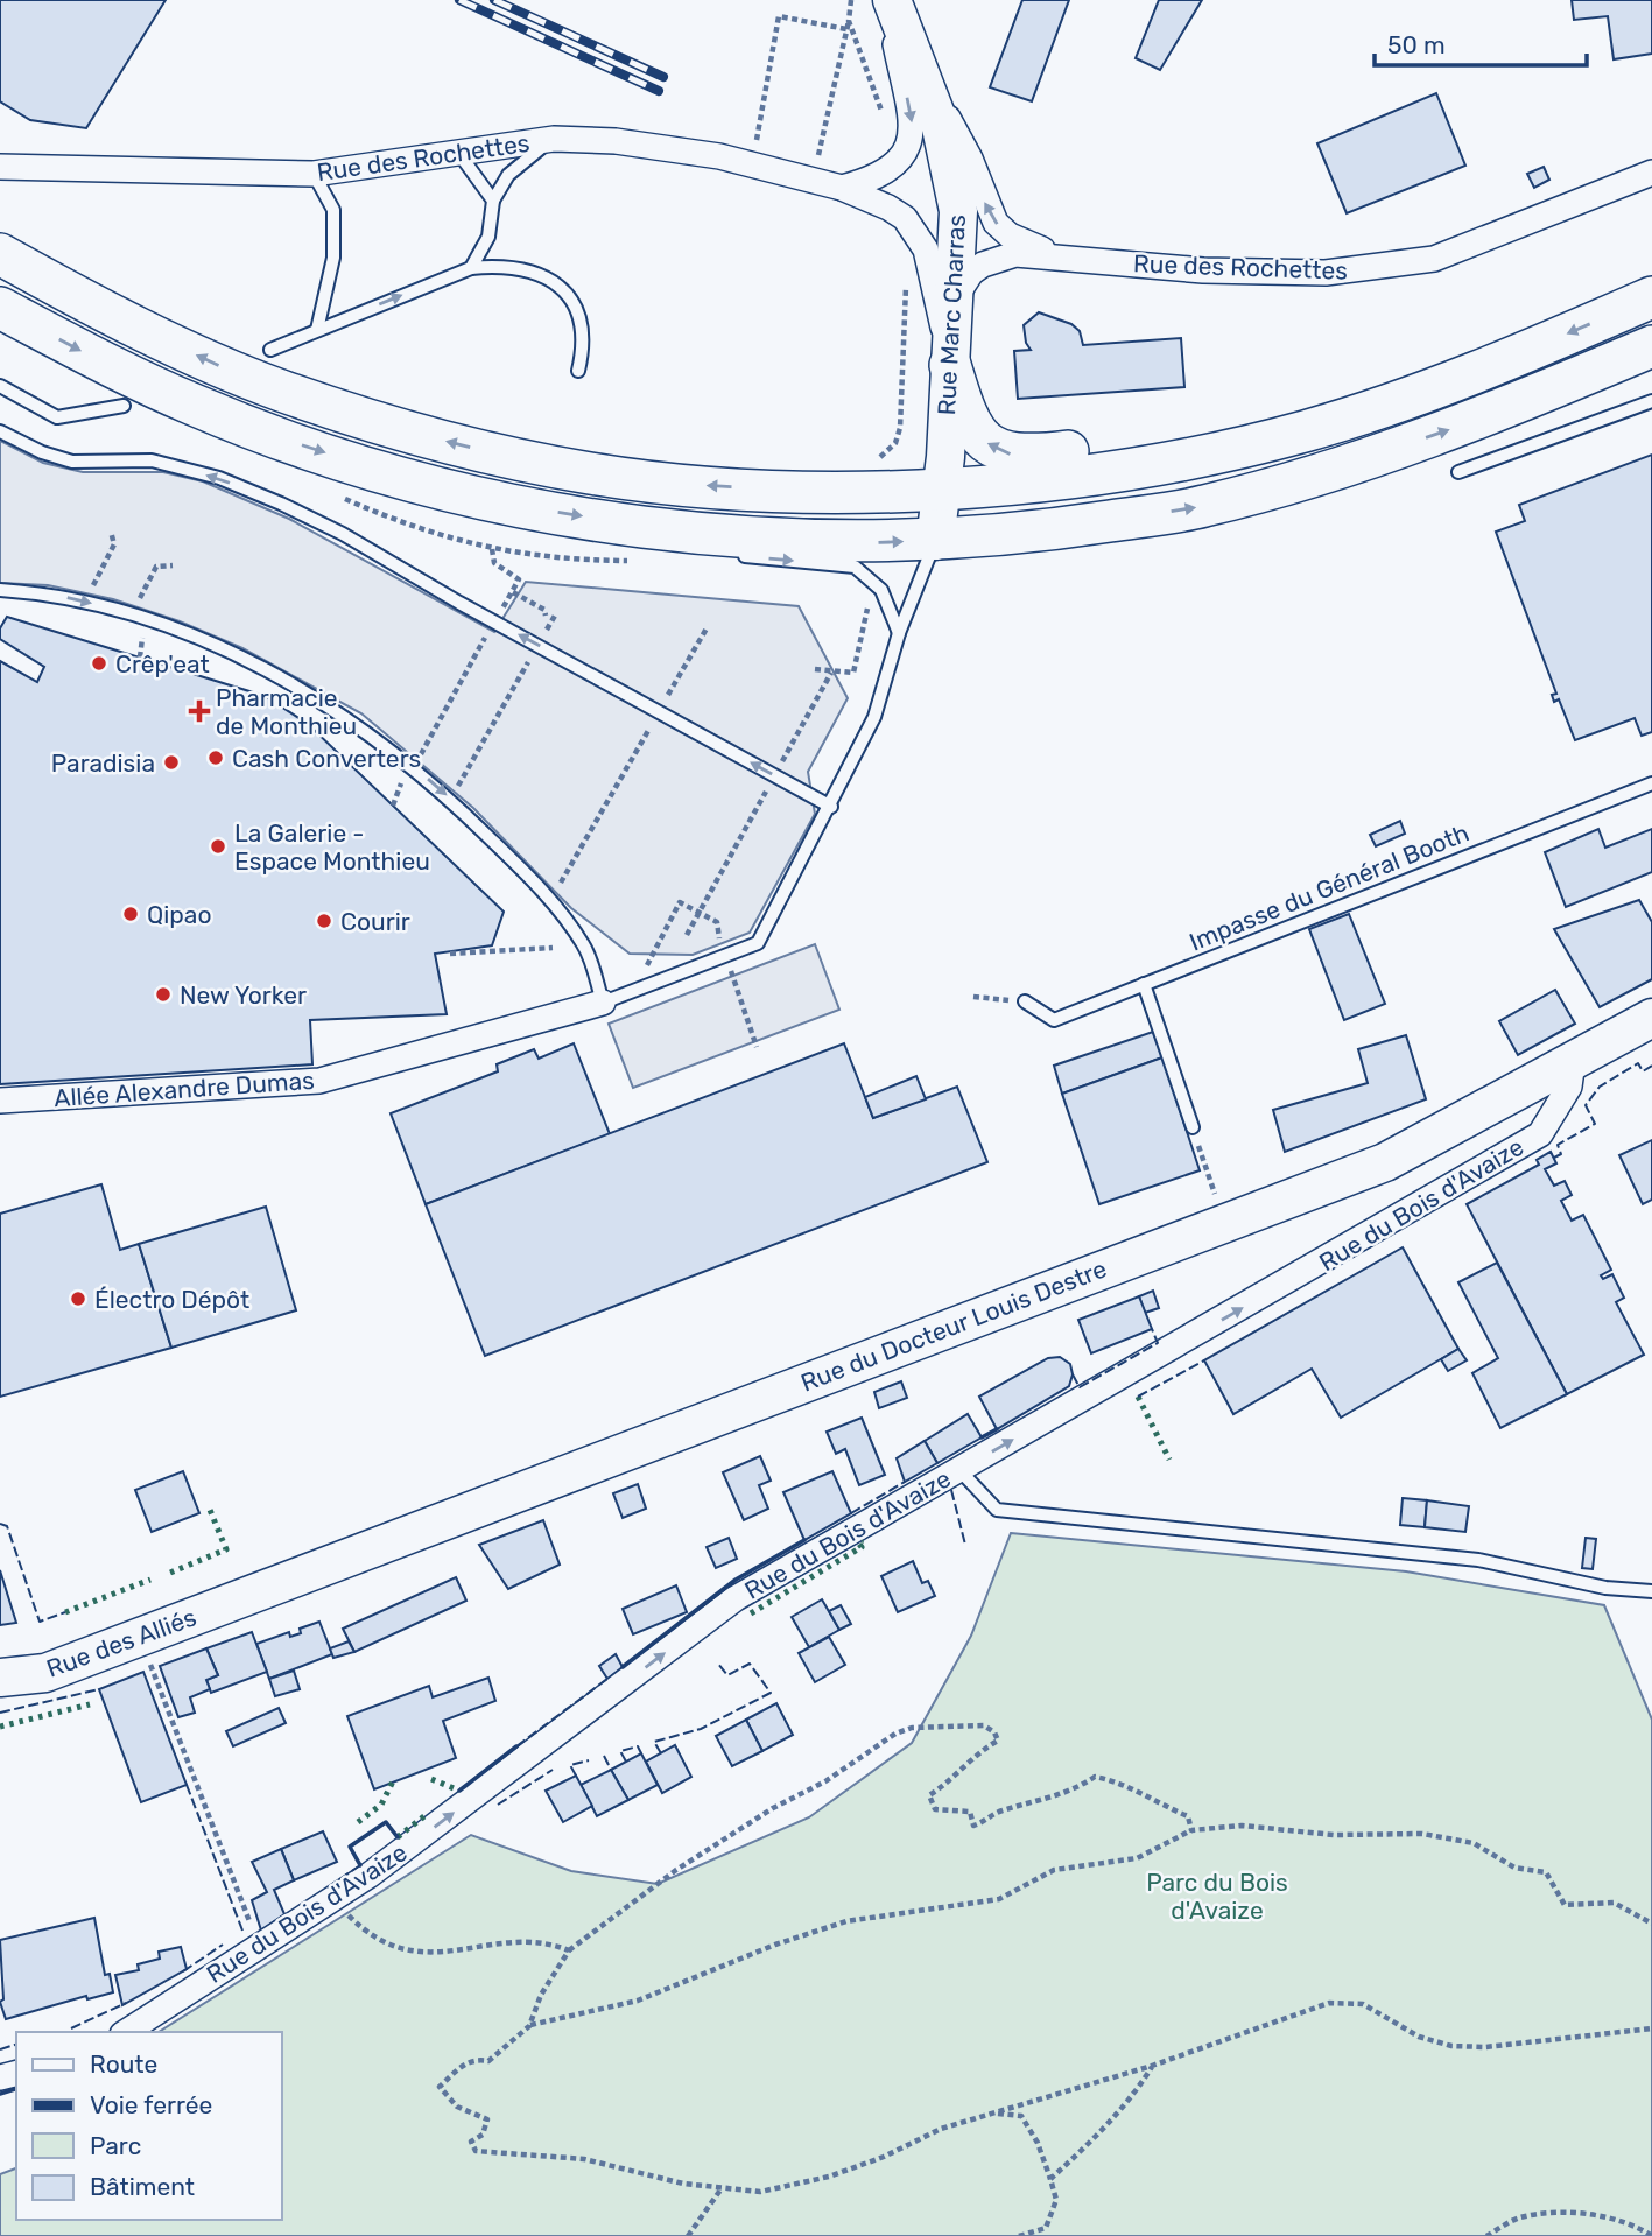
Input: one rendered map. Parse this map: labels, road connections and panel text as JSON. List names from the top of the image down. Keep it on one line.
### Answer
{"streets":{"street":["Rue des Rochettes","Rue Marc Charras","Allée Alexandre Dumas","Rue du Bois d'Avaize","Rue du Docteur Louis Destre","Rue des Alliés"],"lane":["Impasse du Général Booth"]},"crossings":[["Rue des Rochettes","Rue Marc Charras"],["Rue du Bois d'Avaize","Rue du Docteur Louis Destre"],["Rue du Docteur Louis Destre","Rue des Alliés"]],"one_way":["Rue du Bois d'Avaize"],"parks":["Parc du Bois d'Avaize"],"places":{"other":["Crêp'eat","Cash Converters","Paradisia","La Galerie - Espace Monthieu","Qipao","Courir","New Yorker","Électro Dépôt"],"health":["Pharmacie de Monthieu"]},"legend":["Route","Voie ferrée","Parc","Bâtiment"],"scale_bar":"50 m"}
